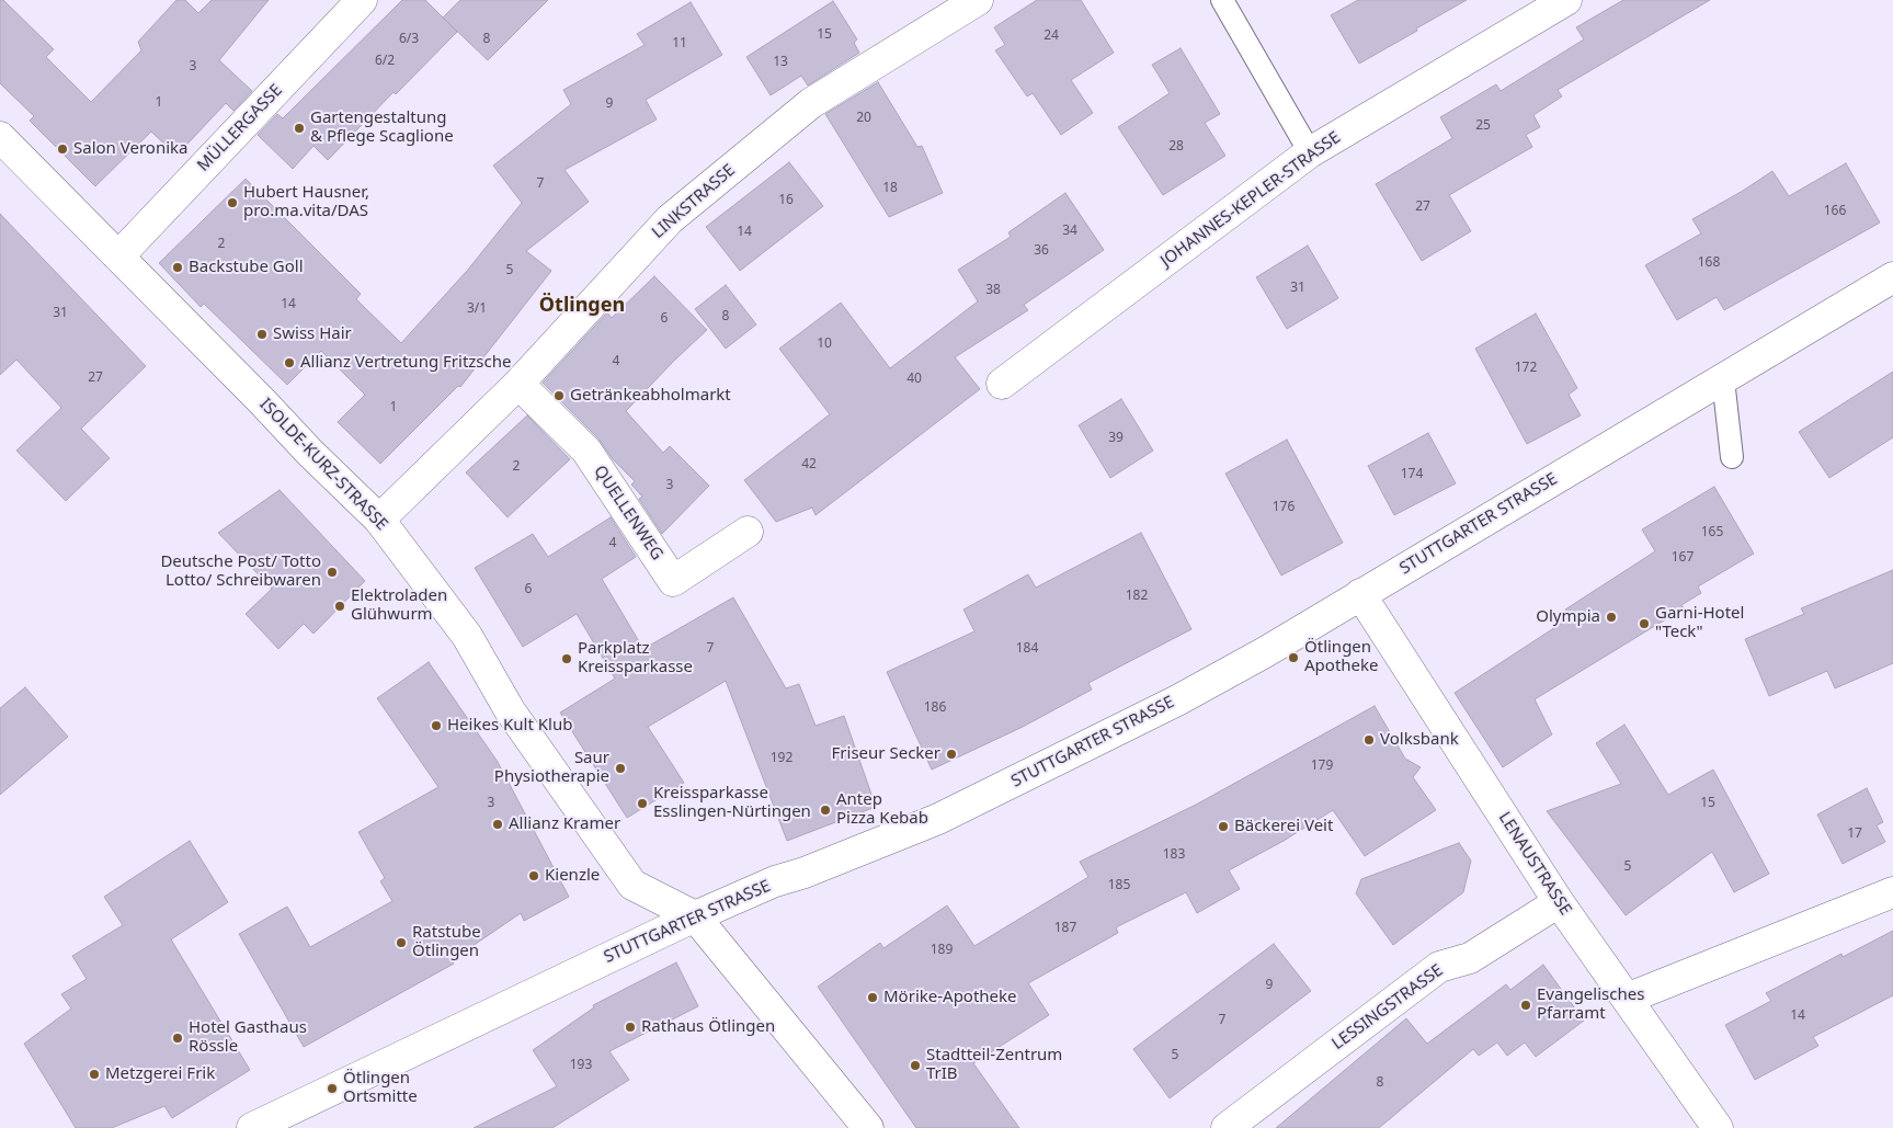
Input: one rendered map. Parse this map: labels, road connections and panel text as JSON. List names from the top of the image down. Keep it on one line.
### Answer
{"streets":{"street":["MÜLLERGASSE","JOHANNES-KEPLER-STRASSE","LINKSTRASSE","ISOLDE-KURZ-STRASSE","QUELLENWEG","STUTTGARTER STRASSE","LENAUSTRASSE","LESSINGSTRASSE"]},"crossings":[["MÜLLERGASSE","ISOLDE-KURZ-STRASSE"],["LINKSTRASSE","ISOLDE-KURZ-STRASSE"],["LINKSTRASSE","QUELLENWEG"],["ISOLDE-KURZ-STRASSE","STUTTGARTER STRASSE"],["STUTTGARTER STRASSE","LENAUSTRASSE"],["LENAUSTRASSE","LESSINGSTRASSE"]],"districts":["Ötlingen"],"places":["Gartengestaltung & Pflege Scaglione","Salon Veronika","Hubert Hausner, pro.ma.vita/DAS","Backstube Goll","Swiss Hair","Allianz Vertretung Fritzsche","Getränkeabholmarkt","Deutsche Post/ Totto Lotto/ Schreibwaren","Elektroladen Glühwurm","Olympia","Garni-Hotel \"Teck\"","Ötlingen Apotheke","Parkplatz Kreissparkasse","Heikes Kult Klub","Volksbank","Friseur Secker","Saur Physiotherapie","Kreissparkasse Esslingen-Nürtingen","Antep Pizza Kebab","Allianz Kramer","Bäckerei Veit","Kienzle","Ratstube Ötlingen","Mörike-Apotheke","Evangelisches Pfarramt","Rathaus Ötlingen","Hotel Gasthaus Rössle","Stadtteil-Zentrum TrIB","Metzgerei Frik","Ötlingen Ortsmitte"],"house_numbers":["15","24","6/3","8","11","6/2","13","3","1","9","20","25","28","7","18","16","27","166","34","14","2","36","168","5","31","38","14","3/1","31","8","6","10","4","172","27","40","1","39","42","2","174","3","176","165","4","167","6","182","7","184","186","192","179","3","15","17","183","5","185","187","189","9","14","7","5","193","8"]}
